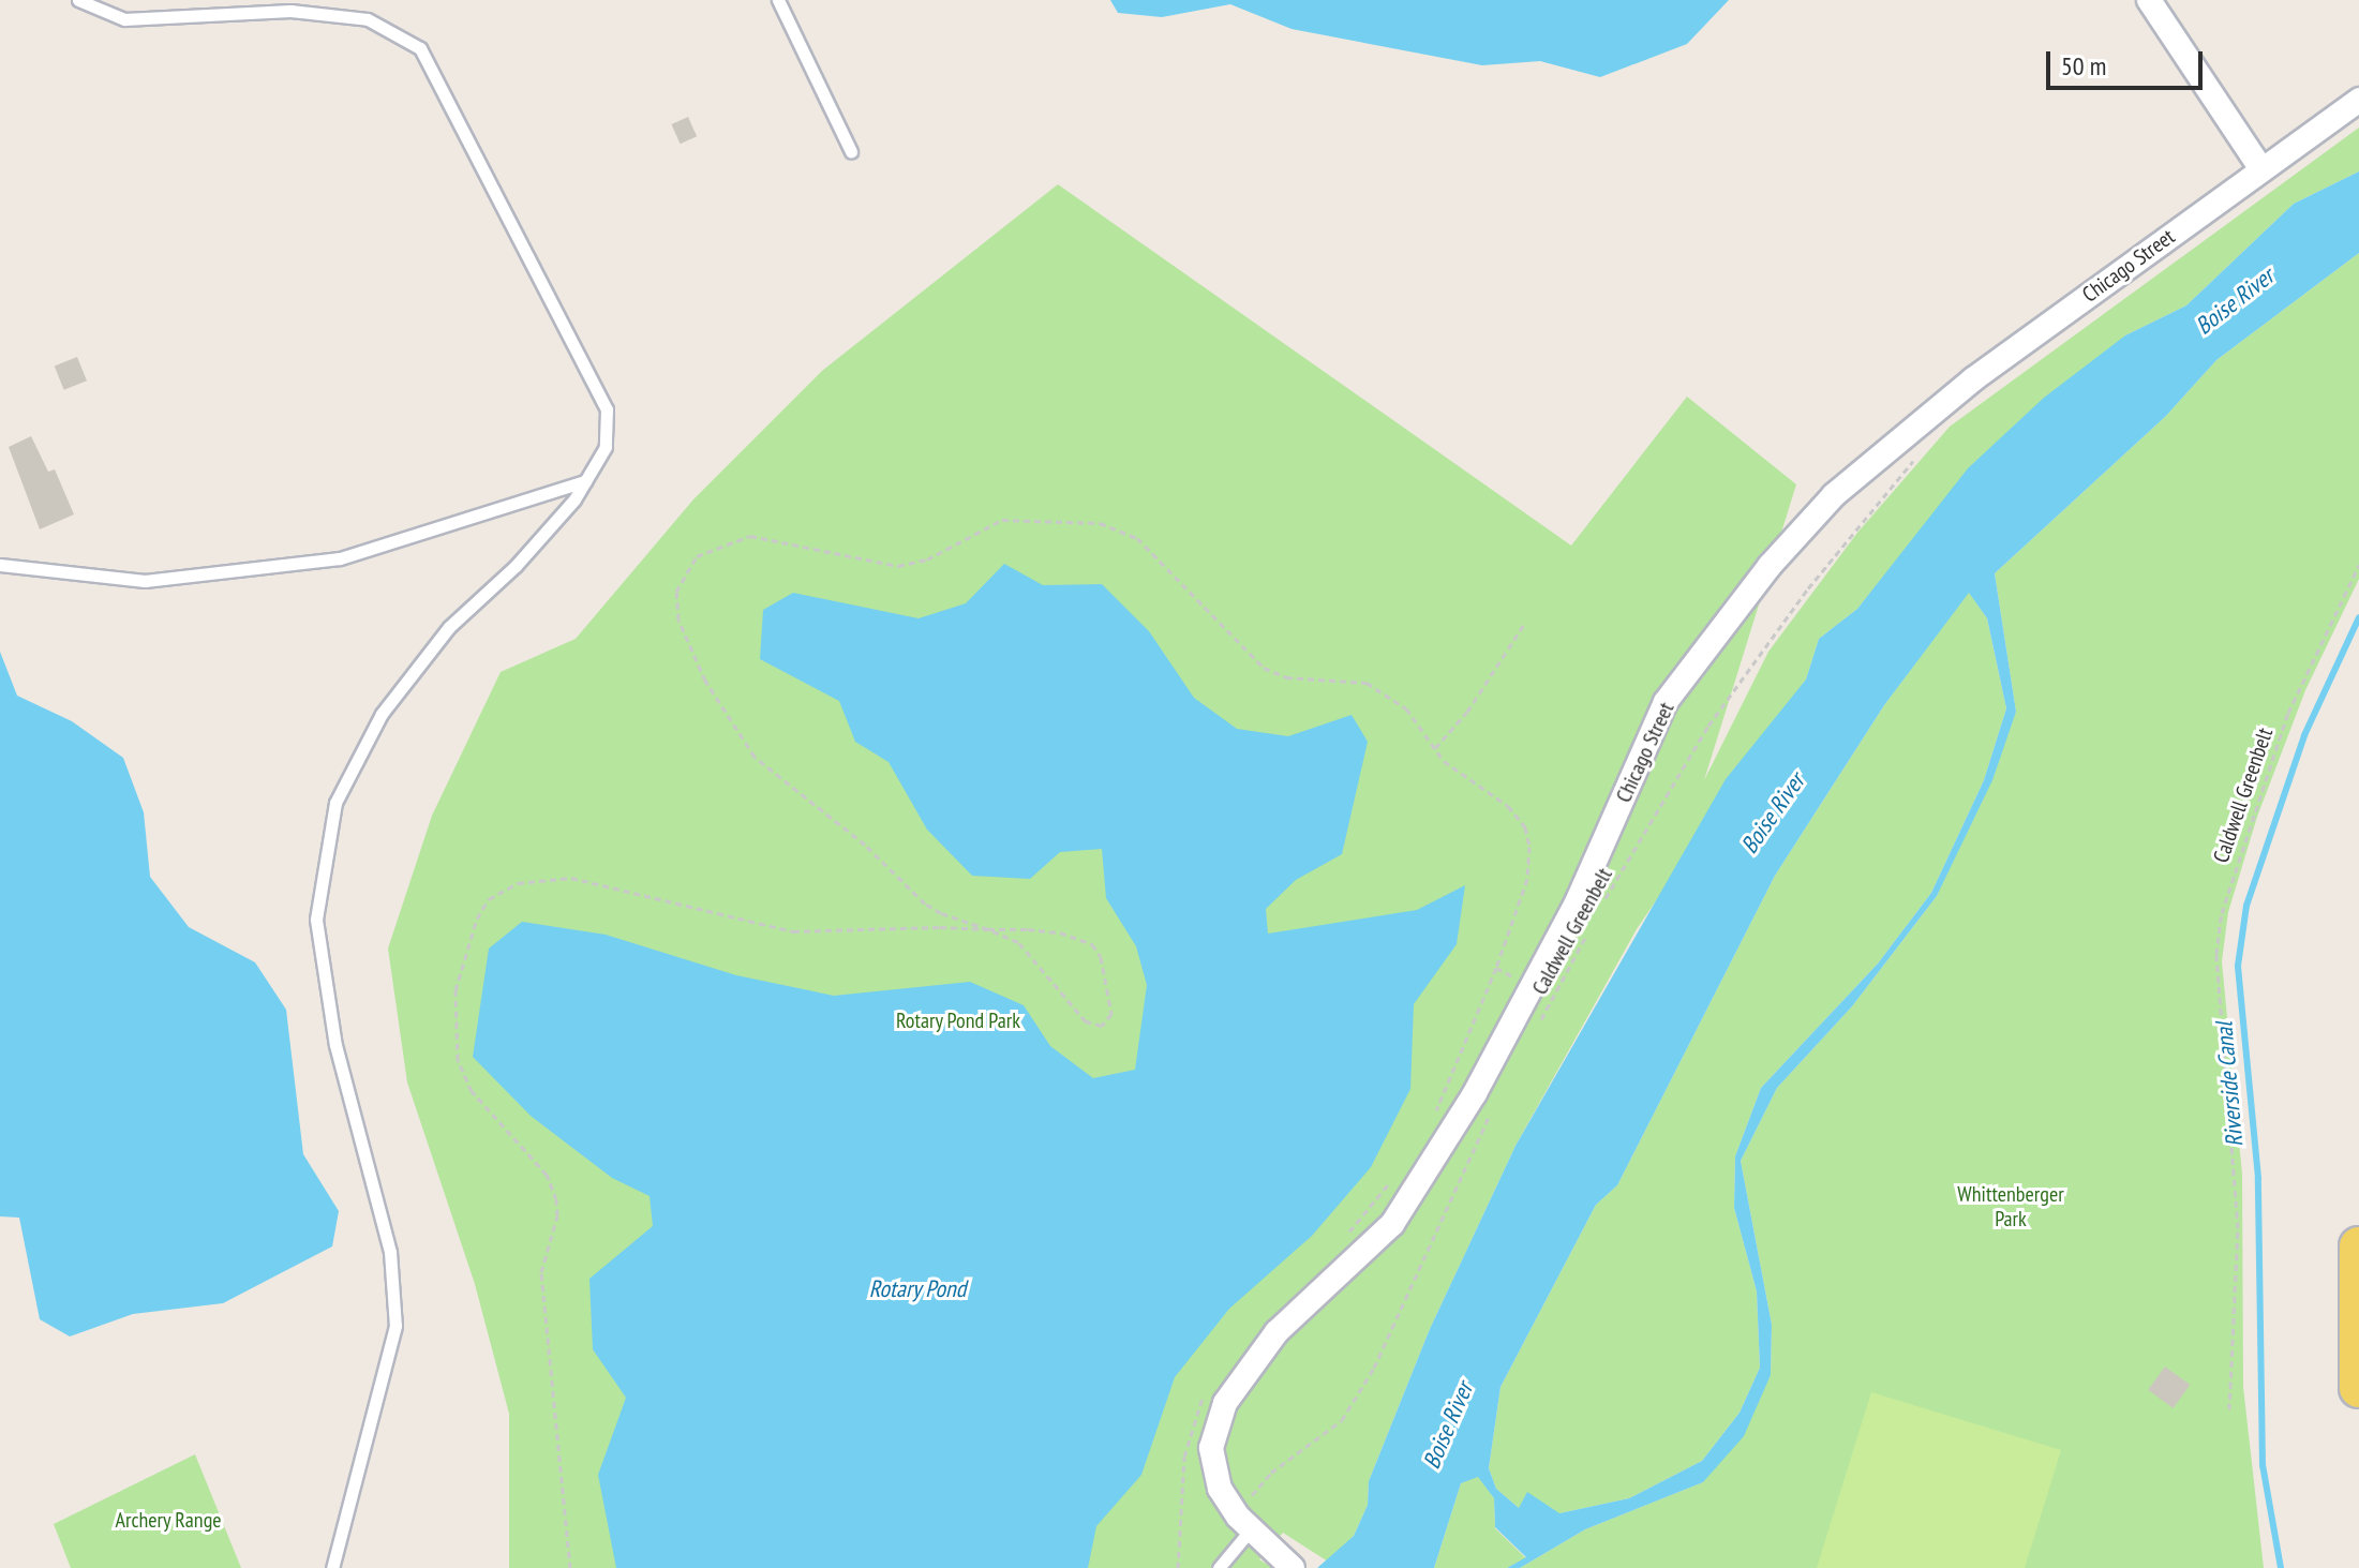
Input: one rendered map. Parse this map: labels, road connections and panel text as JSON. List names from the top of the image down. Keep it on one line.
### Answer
{"streets":{"street":["Chicago Street"],"path":["Caldwell Greenbelt"]},"water":["Boise River","Riverside Canal","Rotary Pond"],"parks":["Rotary Pond Park","Whittenberger Park","Archery Range"],"scale_bar":"50 m"}
